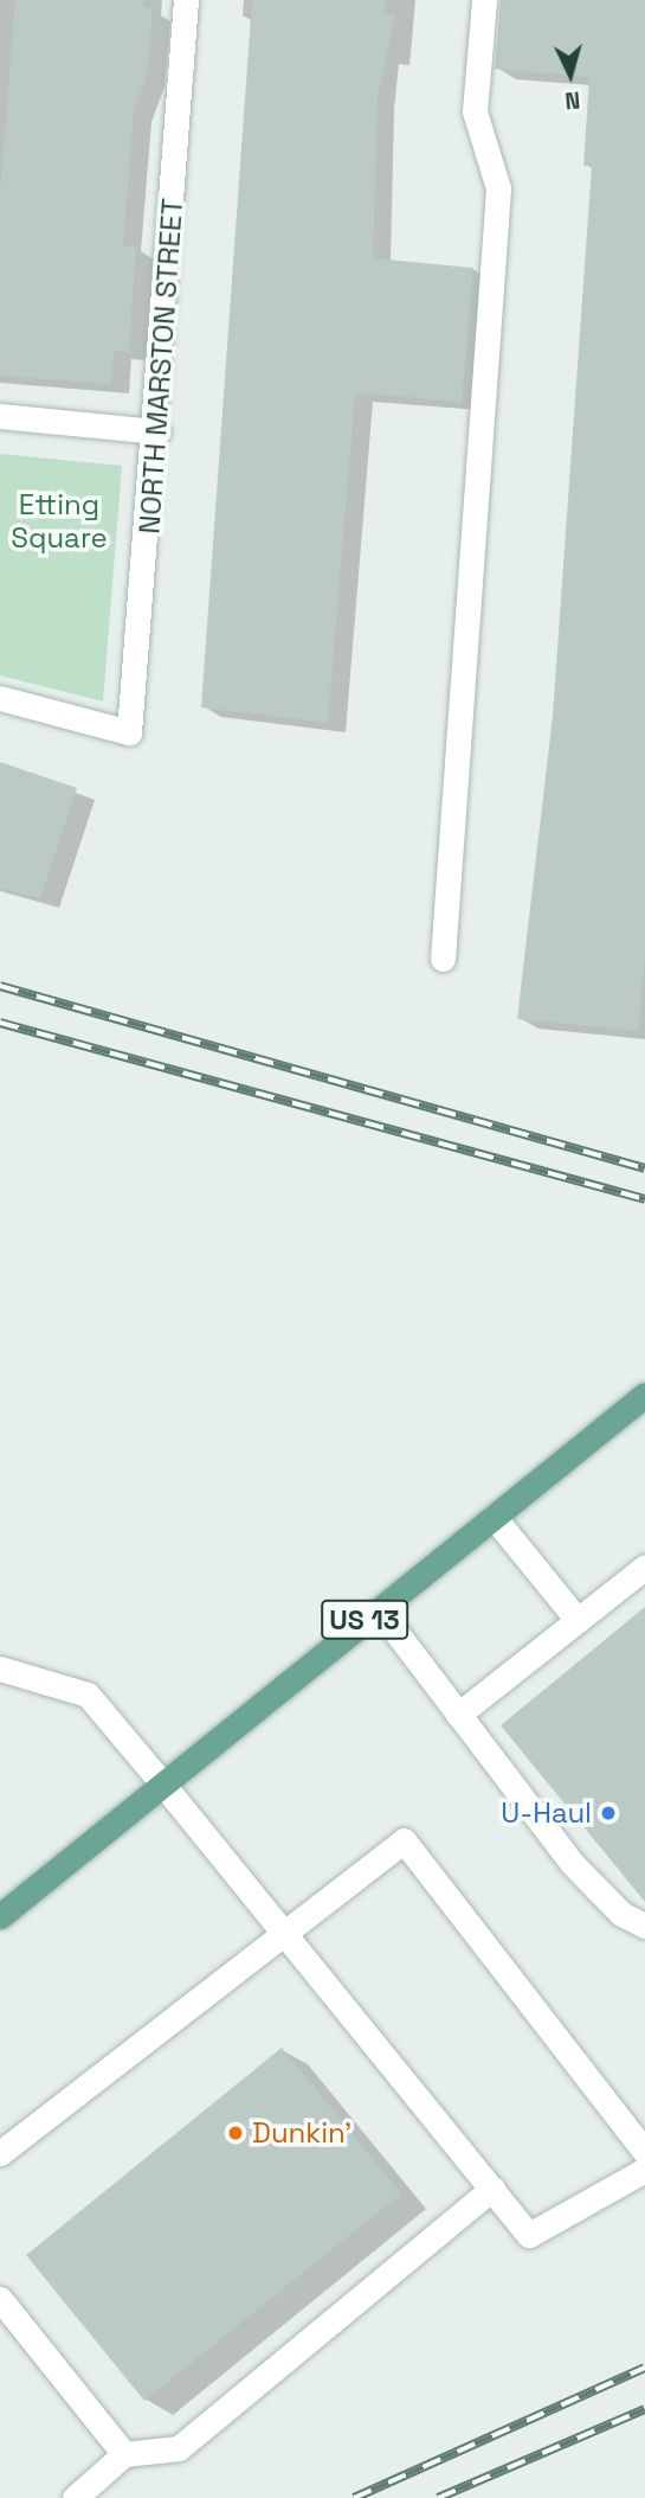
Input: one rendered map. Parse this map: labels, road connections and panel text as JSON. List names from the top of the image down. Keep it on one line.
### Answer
{"streets":{"main road":["US 13"],"street":["NORTH MARSTON STREET"]},"parks":["Etting Square"],"places":["U-Haul","Dunkin'"],"north":"bottom"}
